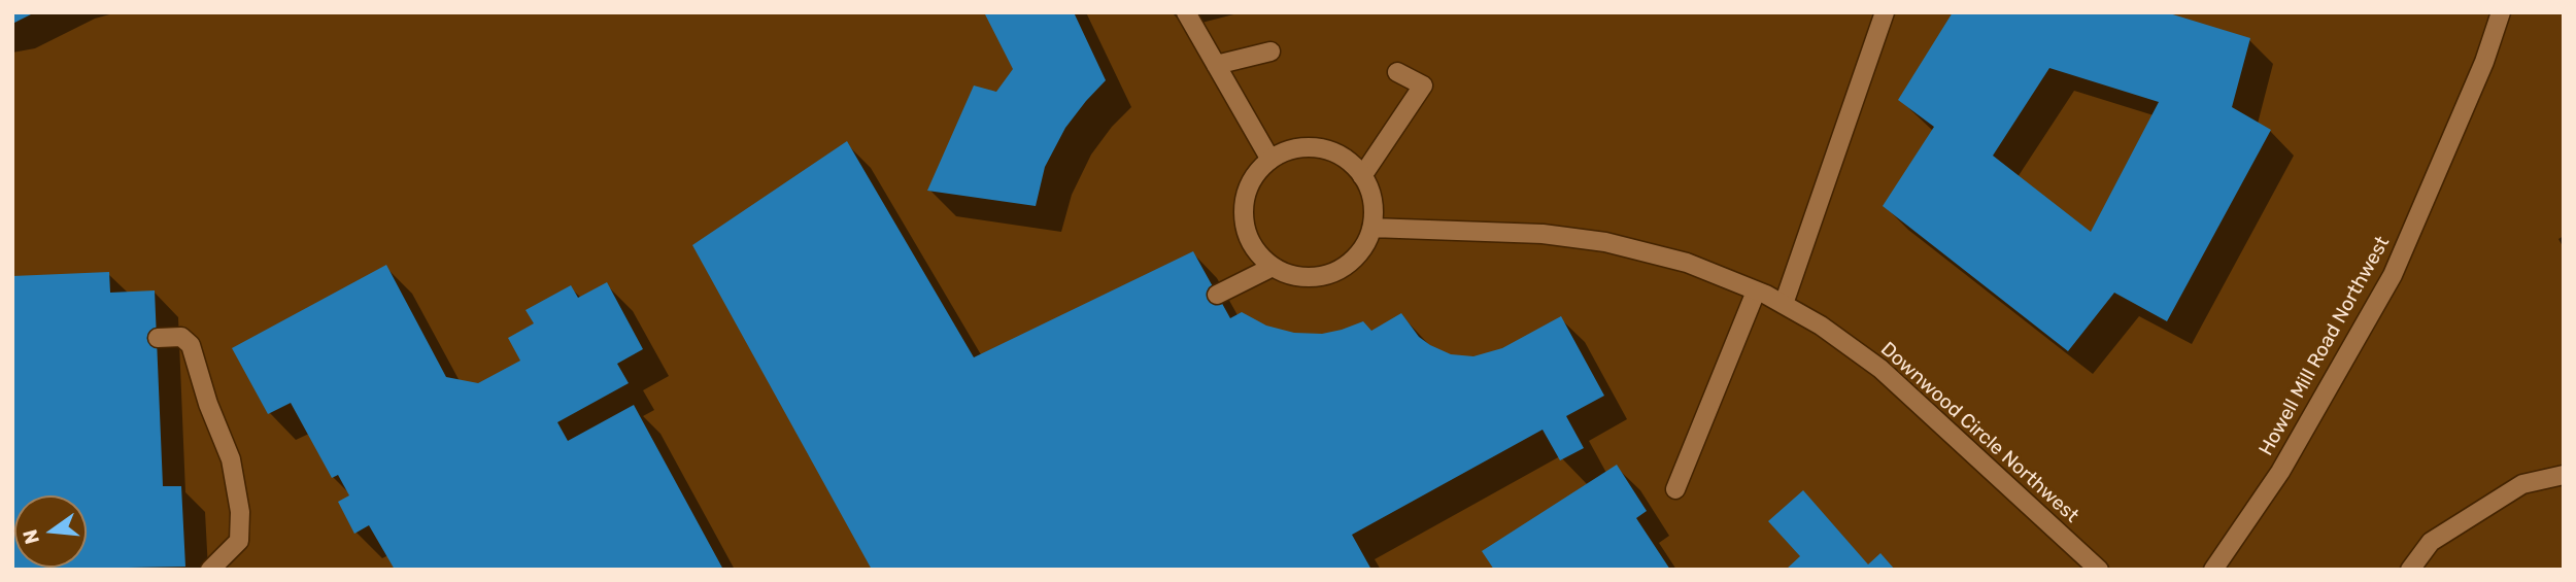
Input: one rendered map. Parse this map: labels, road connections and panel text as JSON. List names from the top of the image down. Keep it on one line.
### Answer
{"streets":{"street":["Howell Mill Road Northwest","Downwood Circle Northwest"]},"north":"left"}
